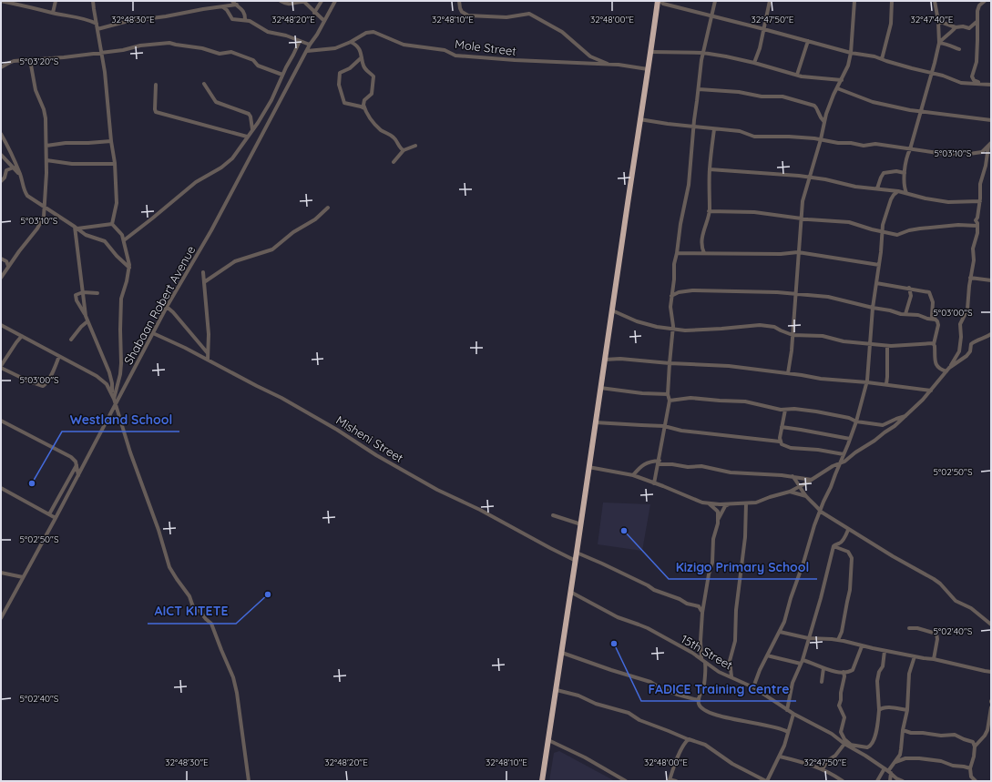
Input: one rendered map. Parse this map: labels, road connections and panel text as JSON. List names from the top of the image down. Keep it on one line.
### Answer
{"streets":{"street":["Mole Street","Shabaan Robert Avenue","Misheni Street","15th Street"]},"crossings":[["Mole Street","Shabaan Robert Avenue"],["Shabaan Robert Avenue","Misheni Street"]],"places":["Westland School","Kizigo Primary School","AICT KITETE","FADICE Training Centre"],"coordinates":["32°48'30\"E","32°48'20\"E","32°48'10\"E","32°48'00\"E","32°47'50\"E","32°47'40\"E","5°03'20\"S","5°03'10\"S","5°03'00\"S","5°02'50\"S","5°02'40\"S"]}
